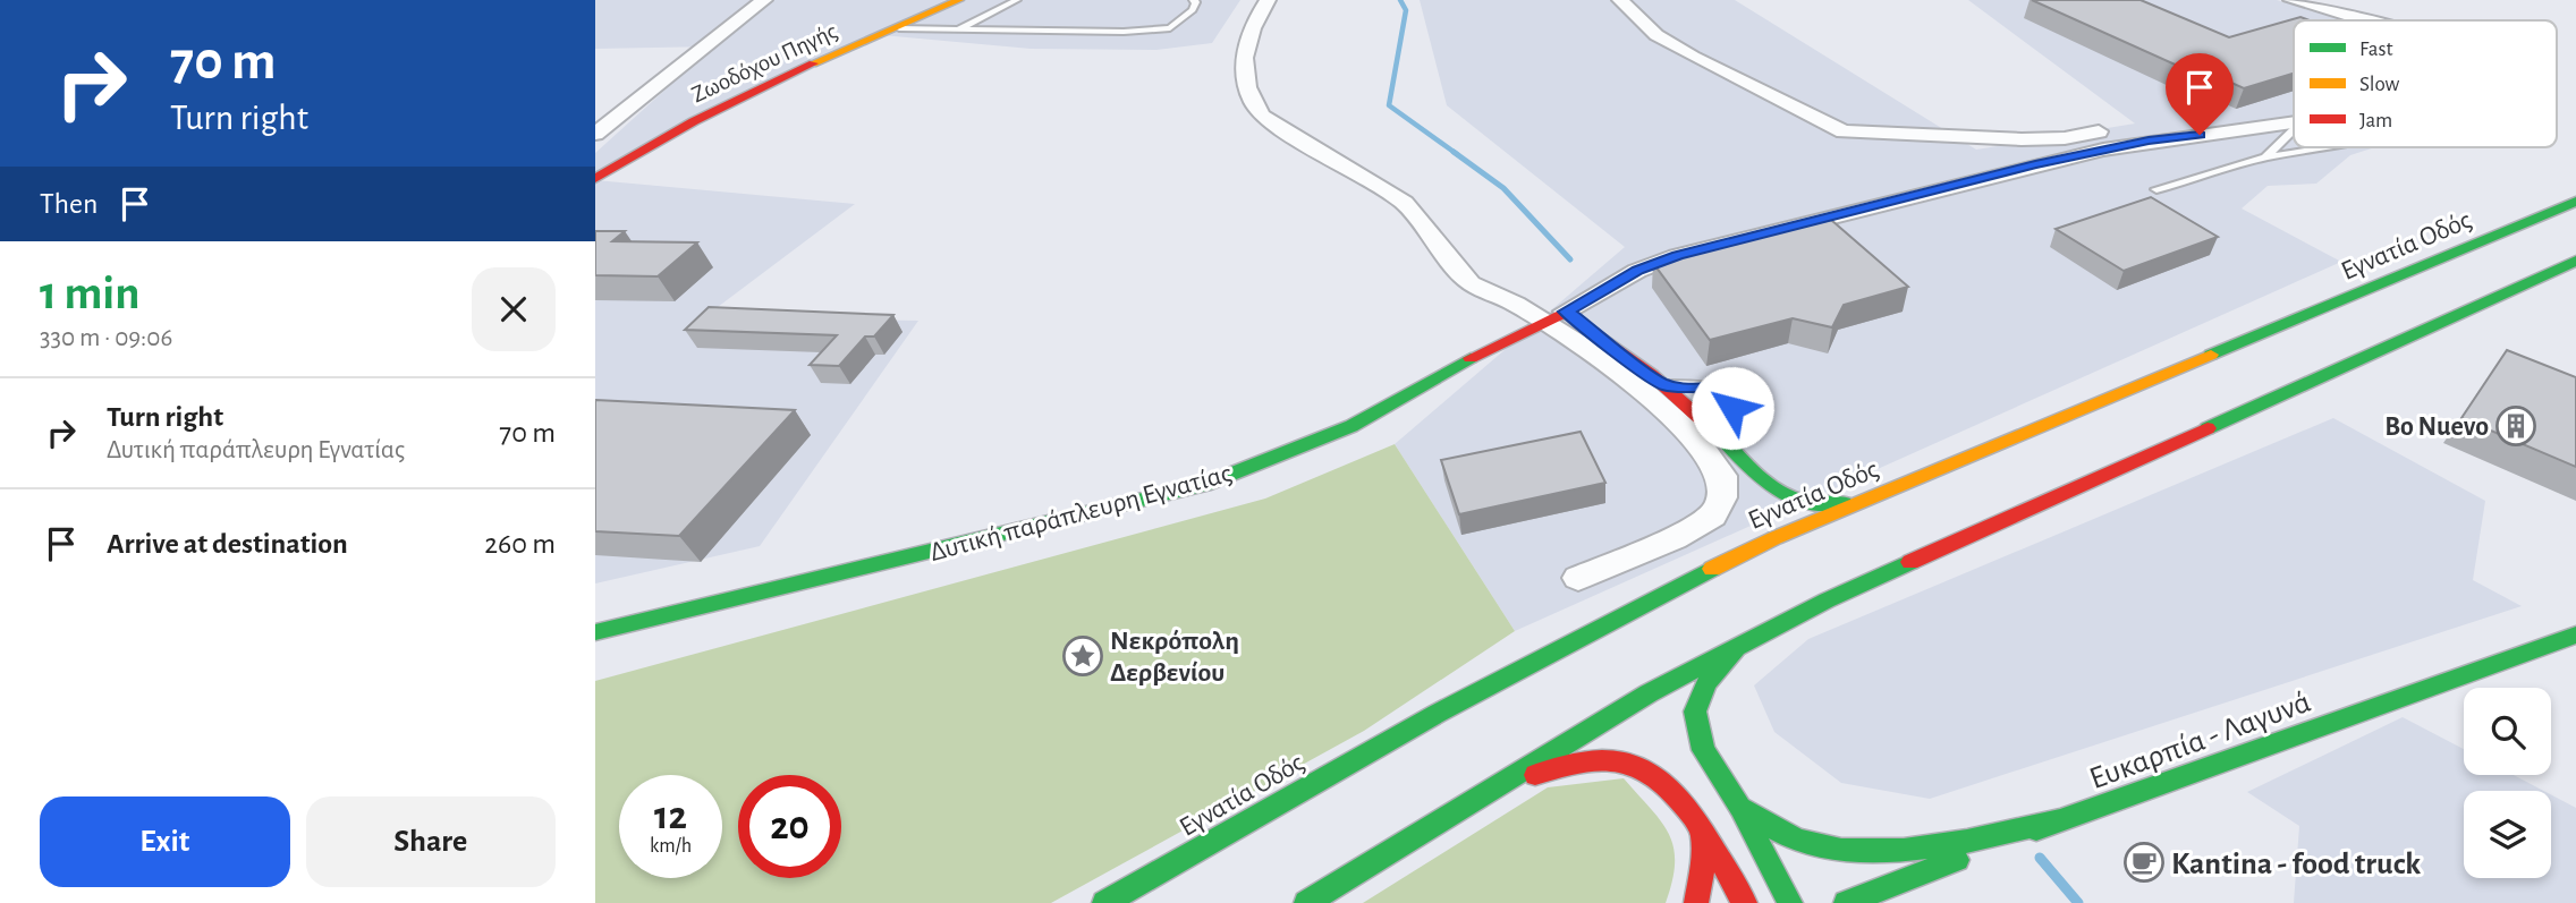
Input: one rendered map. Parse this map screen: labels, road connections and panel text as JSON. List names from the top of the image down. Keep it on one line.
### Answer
{"streets":{"main road":["Ζωοδόχου Πηγής","Εγνατία Οδός","Δυτική παράπλευρη Εγνατίας","Ευκαρπία - Λαγυνά"]},"places":{"building":["Bo Nuevo"],"place":["Νεκρόπολη Δερβενίου"],"cafe":["Kantina - food truck"]},"legend":["Fast","Slow","Jam"],"page":{"turn":["70 m","Turn right"],"then":"Then","heading":["1 min","330 m · 09:06"],"list":[{"name":"Turn right","note":"Δυτική παράπλευρη Εγνατίας","value":"70 m"},{"name":"Arrive at destination","value":"260 m"}],"speed":"12 km/h","limit":"20","buttons":["Exit","Share"]}}
